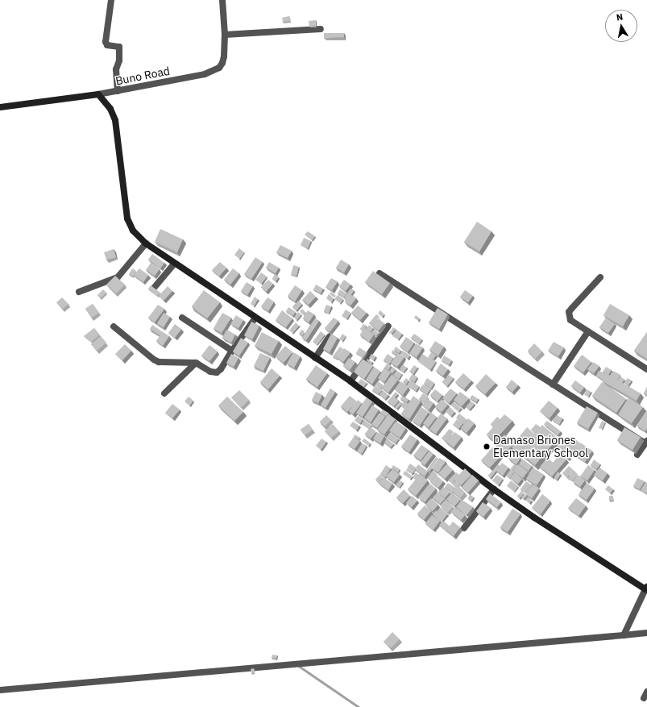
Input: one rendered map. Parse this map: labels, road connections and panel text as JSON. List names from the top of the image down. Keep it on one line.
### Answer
{"streets":{"street":["Buno Road"]},"places":["Damaso Briones Elementary School"],"north":"top"}
